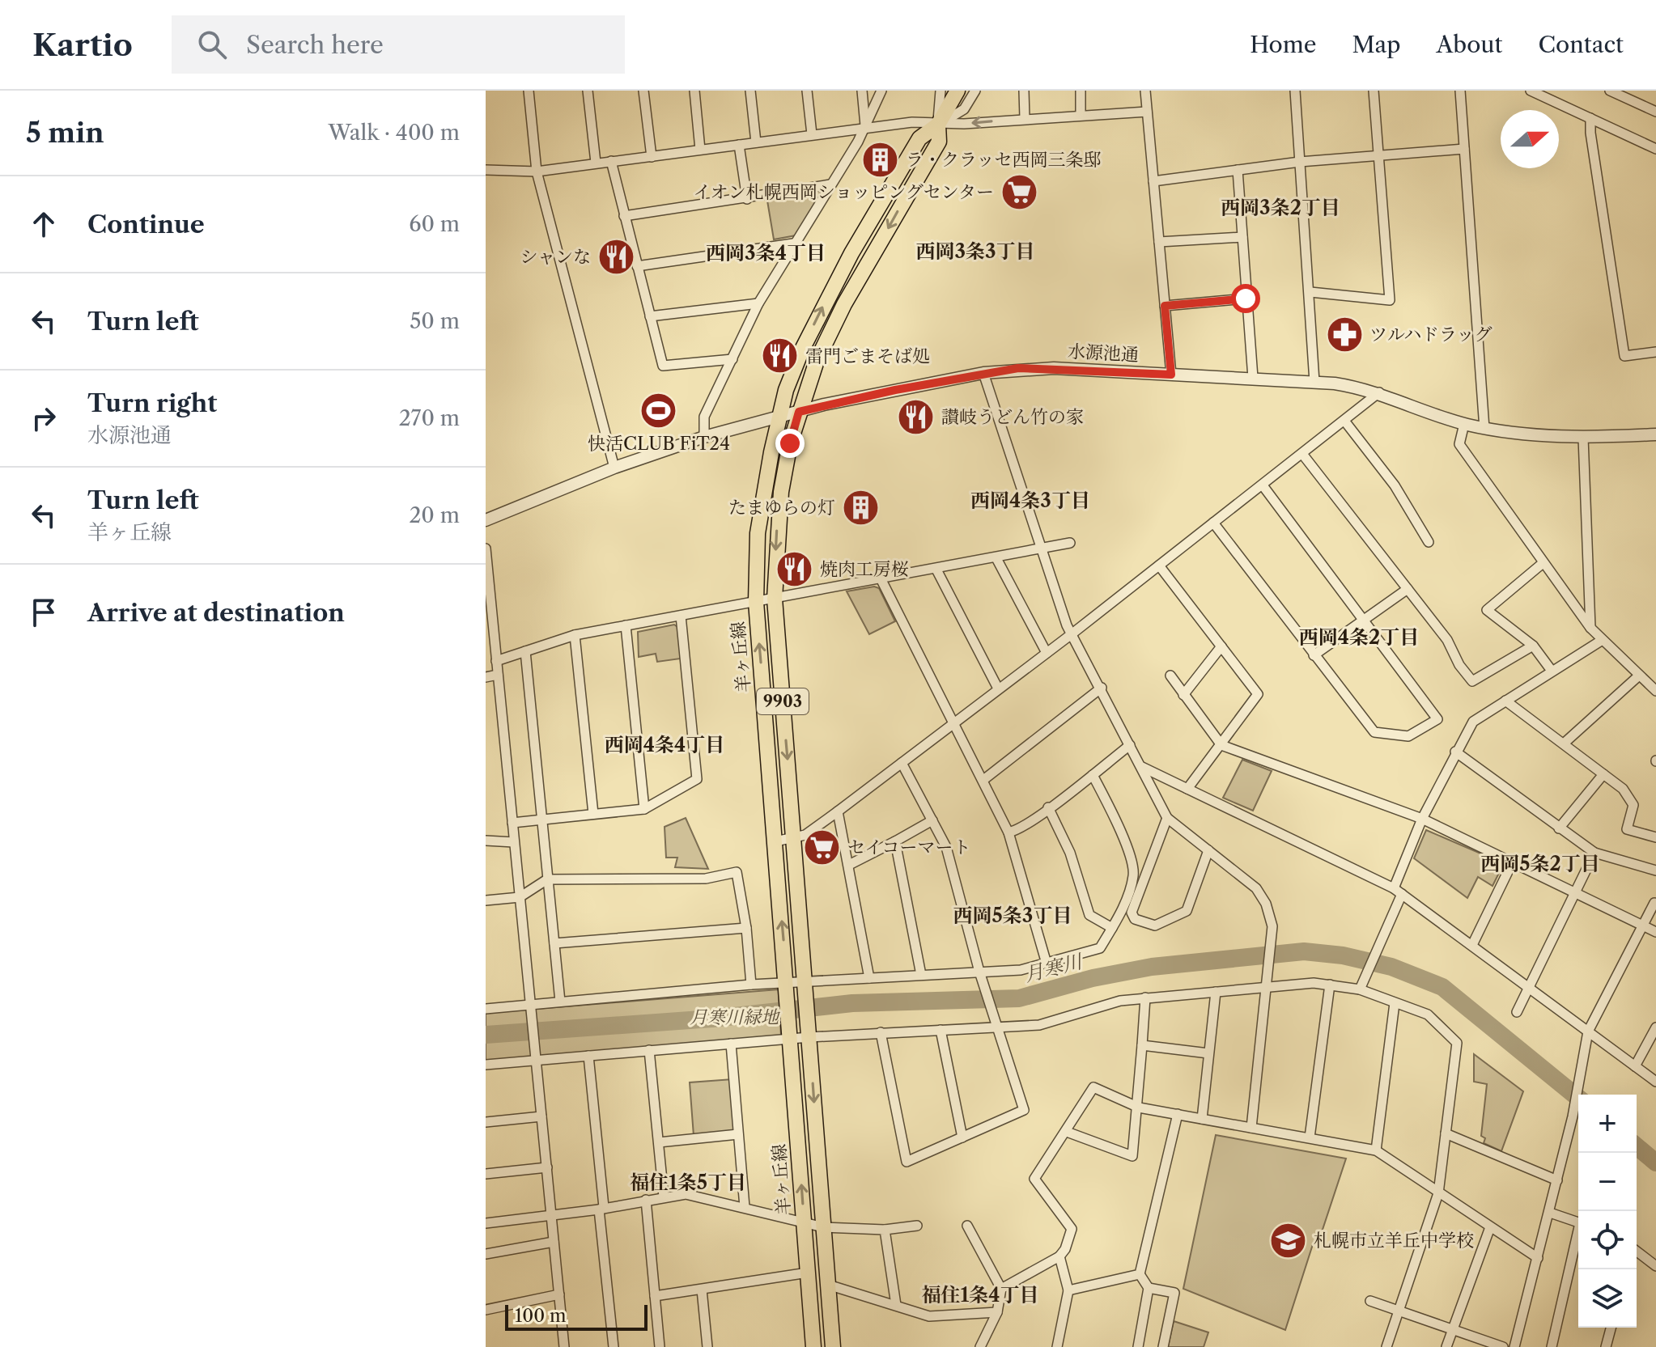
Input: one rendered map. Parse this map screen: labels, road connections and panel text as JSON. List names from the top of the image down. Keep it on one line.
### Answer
{"streets":{"main road":["羊ヶ丘線","9903"],"street":["水源池通"]},"crossings":[["水源池通","羊ヶ丘線"]],"districts":["西岡3条2丁目","西岡3条3丁目","西岡3条4丁目","西岡4条3丁目","西岡4条2丁目","西岡4条4丁目","西岡5条2丁目","西岡5条3丁目","福住1条5丁目","福住1条4丁目"],"water":["月寒川"],"parks":["月寒川緑地"],"places":{"building":["ラ・クラッセ西岡三条邸","たまゆらの灯"],"supermarket":["イオン札幌西岡ショッピングセンター","セイコーマート"],"restaurant":["シャンな","雷門ごまそば処","讃岐うどん竹の家","焼肉工房桜"],"pharmacy":["ツルハドラッグ"],"sports":["快活CLUB FiT24"],"school or university":["札幌市立羊丘中学校"]},"scale_bar":"100 m","north":"right","page":{"header":"Kartio","search":"Search here","nav":["Home","Map","About","Contact"],"heading":["5 min","Walk · 400 m"],"list":[["Continue","60 m"],["Turn left","50 m"],["Turn right","水源池通","270 m"],["Turn left","羊ヶ丘線","20 m"],"Arrive at destination"],"map_buttons":["+","−"],"scale":"100 m"}}
